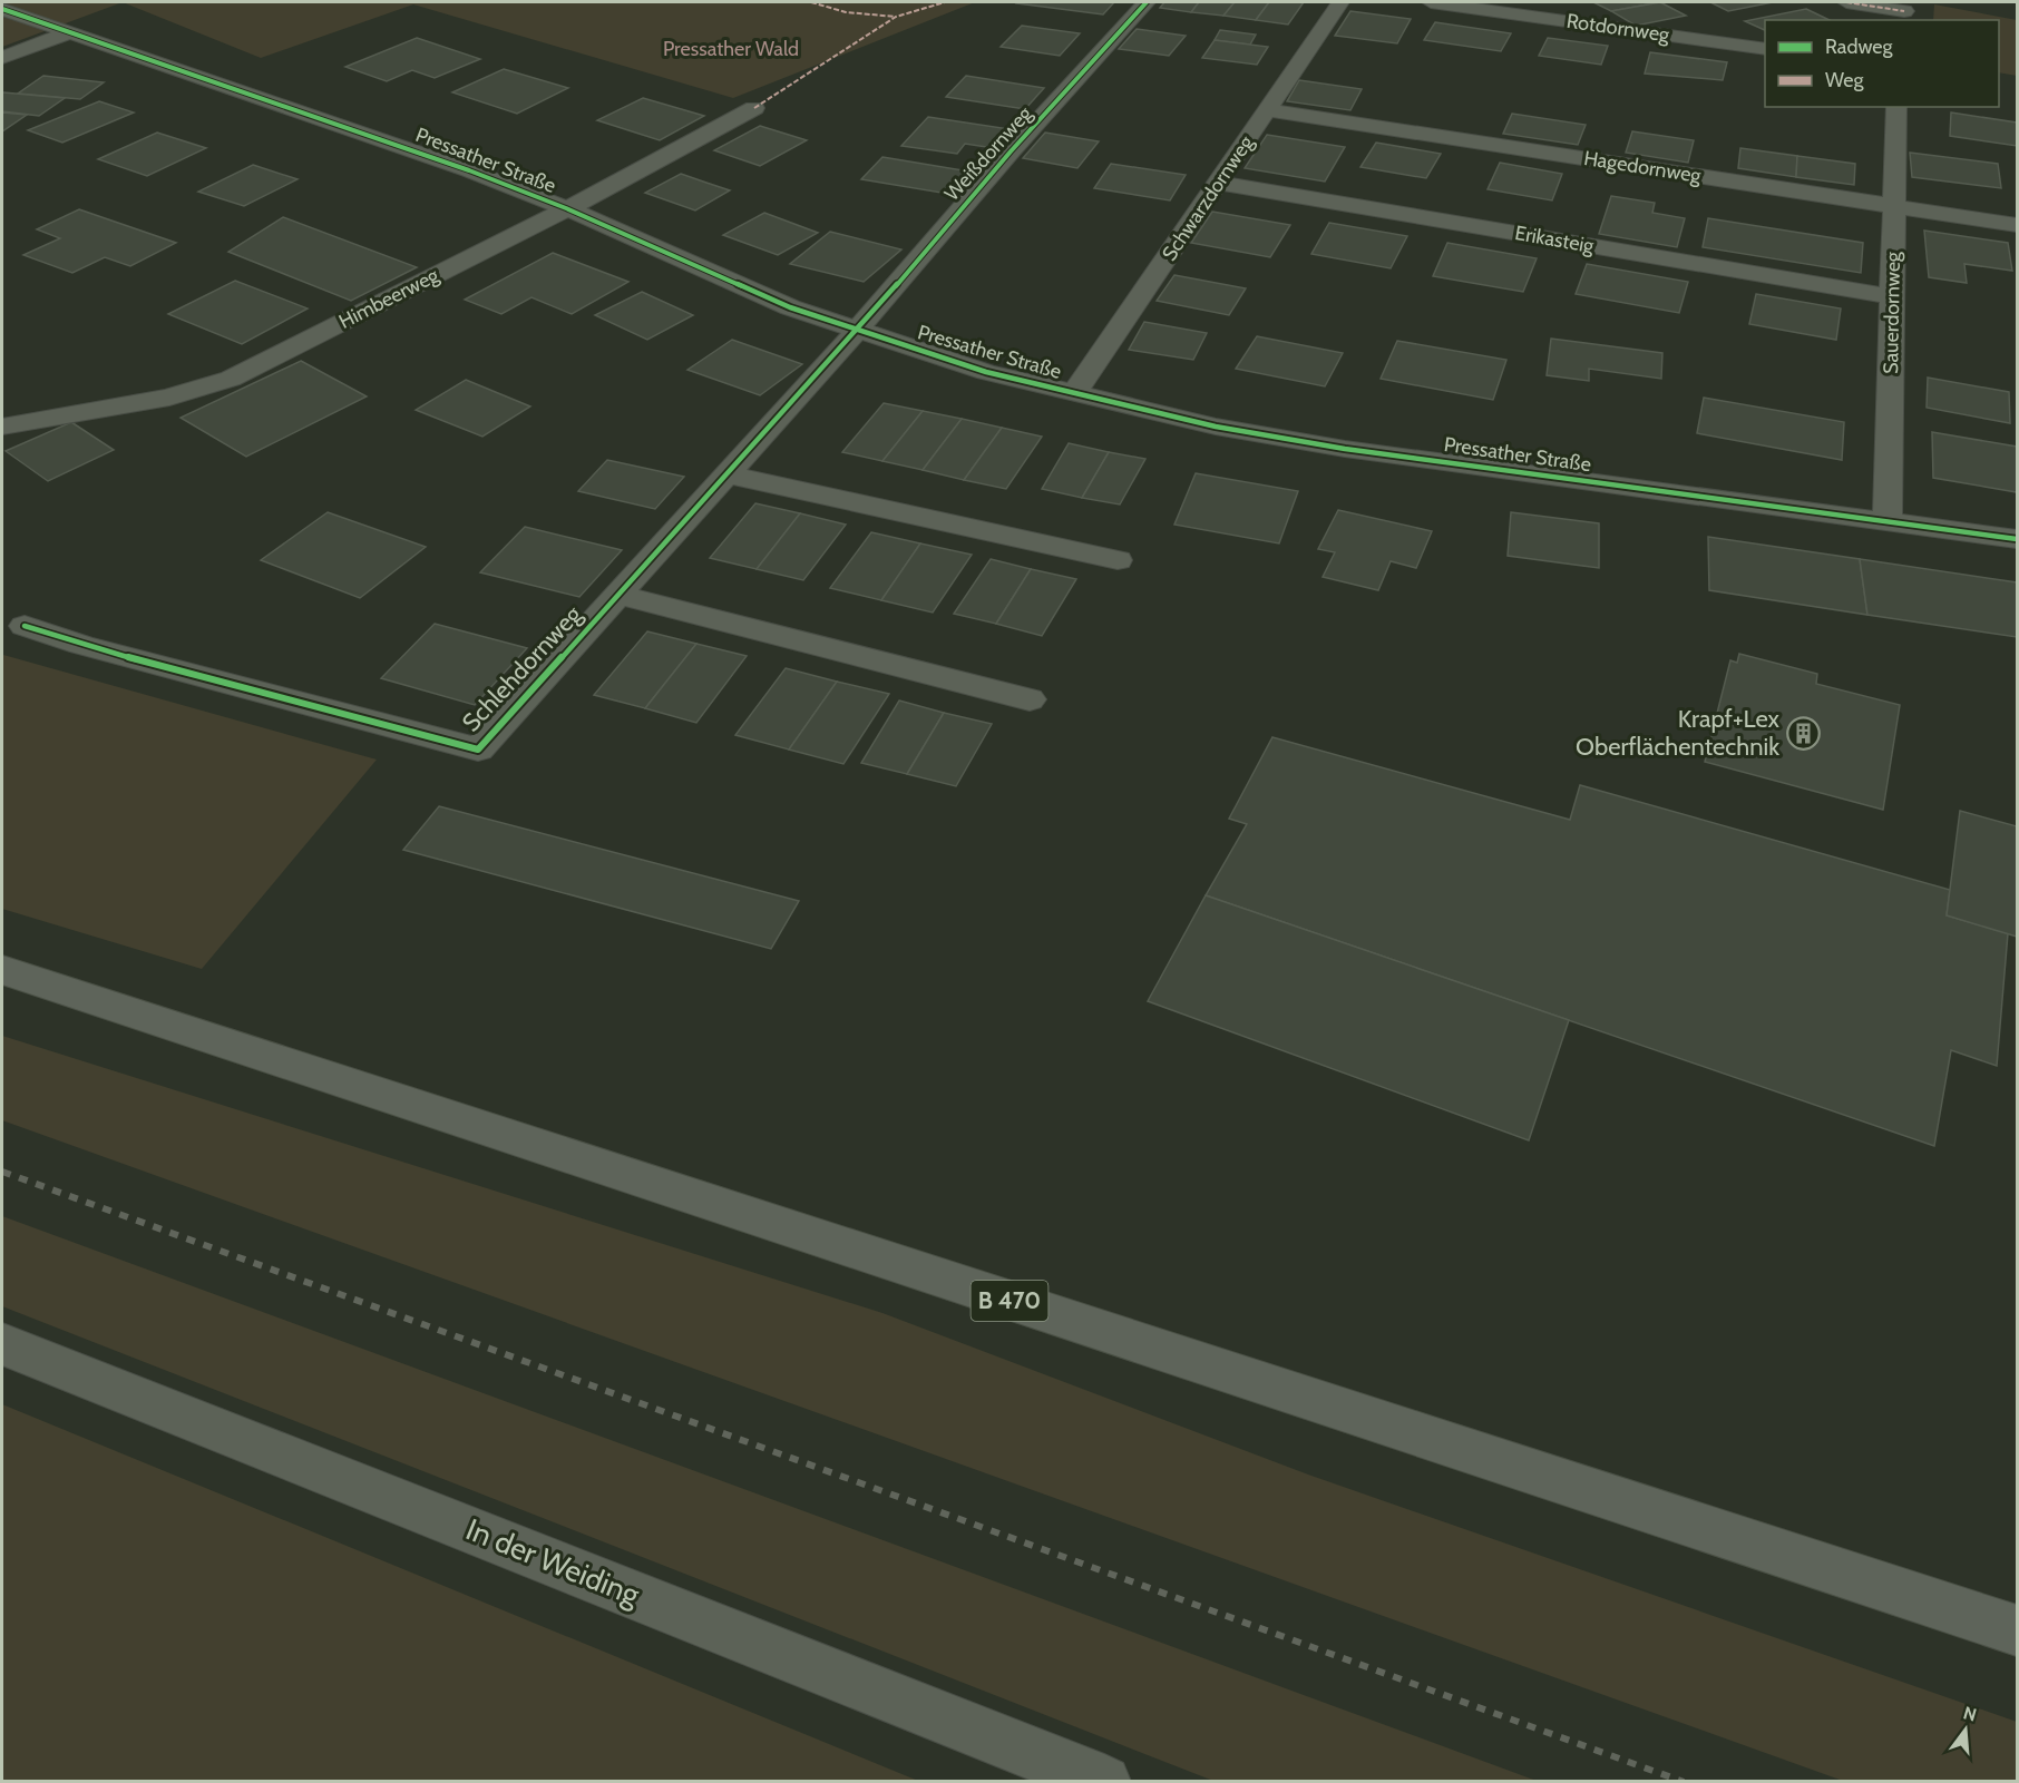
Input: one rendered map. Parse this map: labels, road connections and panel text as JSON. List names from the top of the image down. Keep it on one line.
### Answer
{"streets":{"main road":["B 470"],"street":["Rotdornweg","Weißdornweg","Pressather Straße","Hagedornweg","Schwarzdornweg","Erikasteig","Himbeerweg","Sauerdornweg","Schlehdornweg","In der Weiding"]},"crossings":[["Weißdornweg","Pressather Straße"],["Weißdornweg","Schlehdornweg"],["Pressather Straße","Schwarzdornweg"],["Pressather Straße","Himbeerweg"],["Pressather Straße","Sauerdornweg"],["Pressather Straße","Schlehdornweg"],["Hagedornweg","Schwarzdornweg"],["Hagedornweg","Sauerdornweg"],["Schwarzdornweg","Erikasteig"],["Erikasteig","Sauerdornweg"]],"parks":["Pressather Wald"],"places":{"building":["Krapf+Lex Oberflächentechnik"]},"legend":["Radweg","Weg"],"north":"top"}
